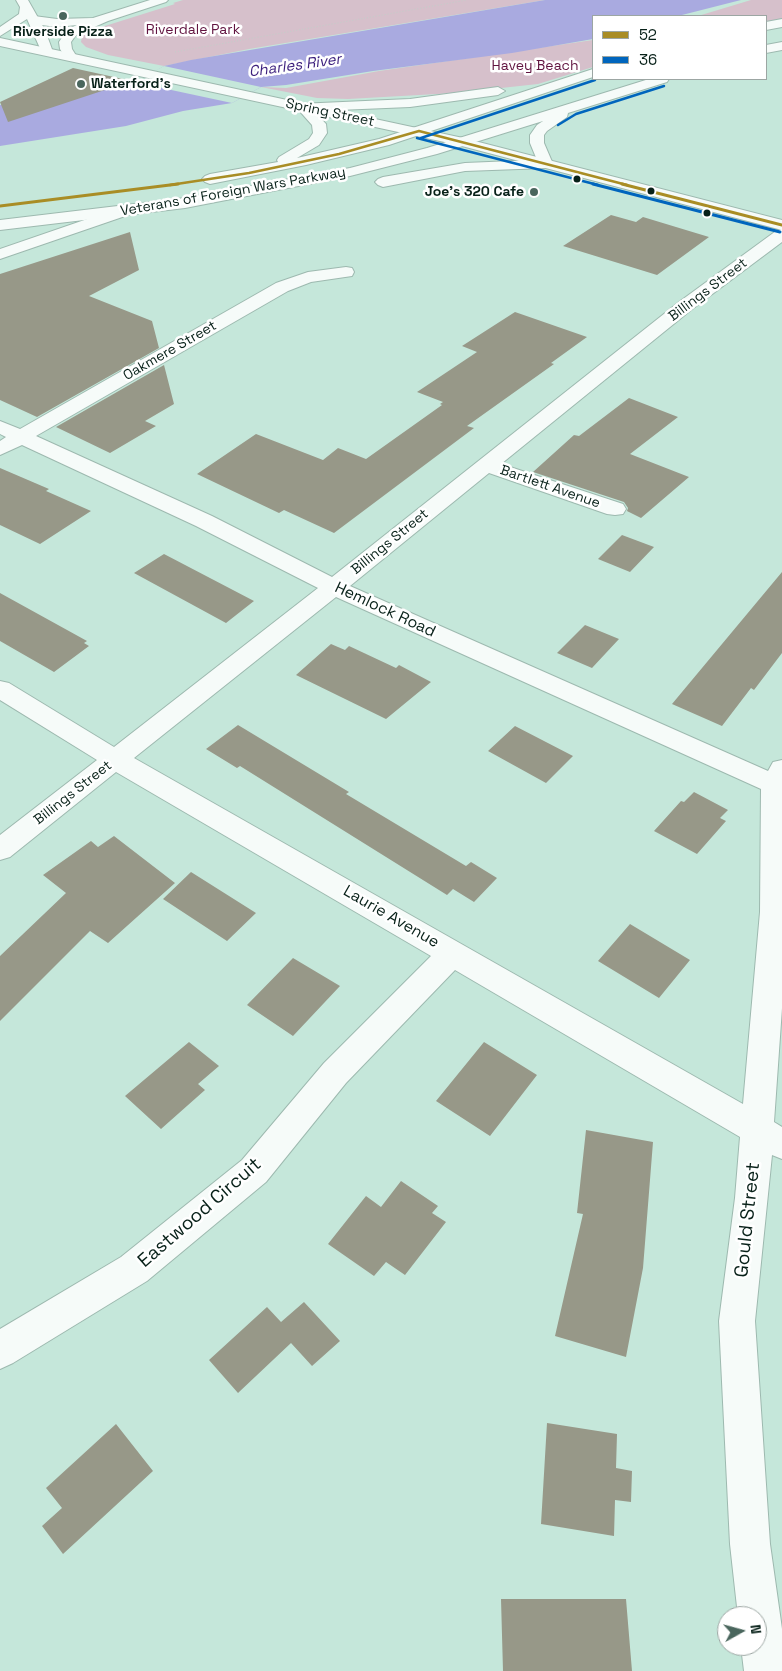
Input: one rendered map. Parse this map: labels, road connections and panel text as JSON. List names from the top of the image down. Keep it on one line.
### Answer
{"streets":{"main road":["Spring Street","Veterans of Foreign Wars Parkway","Billings Street","Oakmere Street","Bartlett Avenue","Hemlock Road","Laurie Avenue","Eastwood Circuit","Gould Street"]},"crossings":[["Spring Street","Veterans of Foreign Wars Parkway"],["Billings Street","Bartlett Avenue"],["Billings Street","Hemlock Road"],["Billings Street","Laurie Avenue"],["Oakmere Street","Hemlock Road"],["Hemlock Road","Gould Street"],["Laurie Avenue","Eastwood Circuit"],["Laurie Avenue","Gould Street"]],"water":["Charles River"],"parks":["Riverdale Park","Havey Beach"],"places":["Riverside Pizza","Waterford's","Joe’s 320 Cafe"],"lines":["transit line 36","transit line 52"],"legend":["52","36"],"north":"right"}
